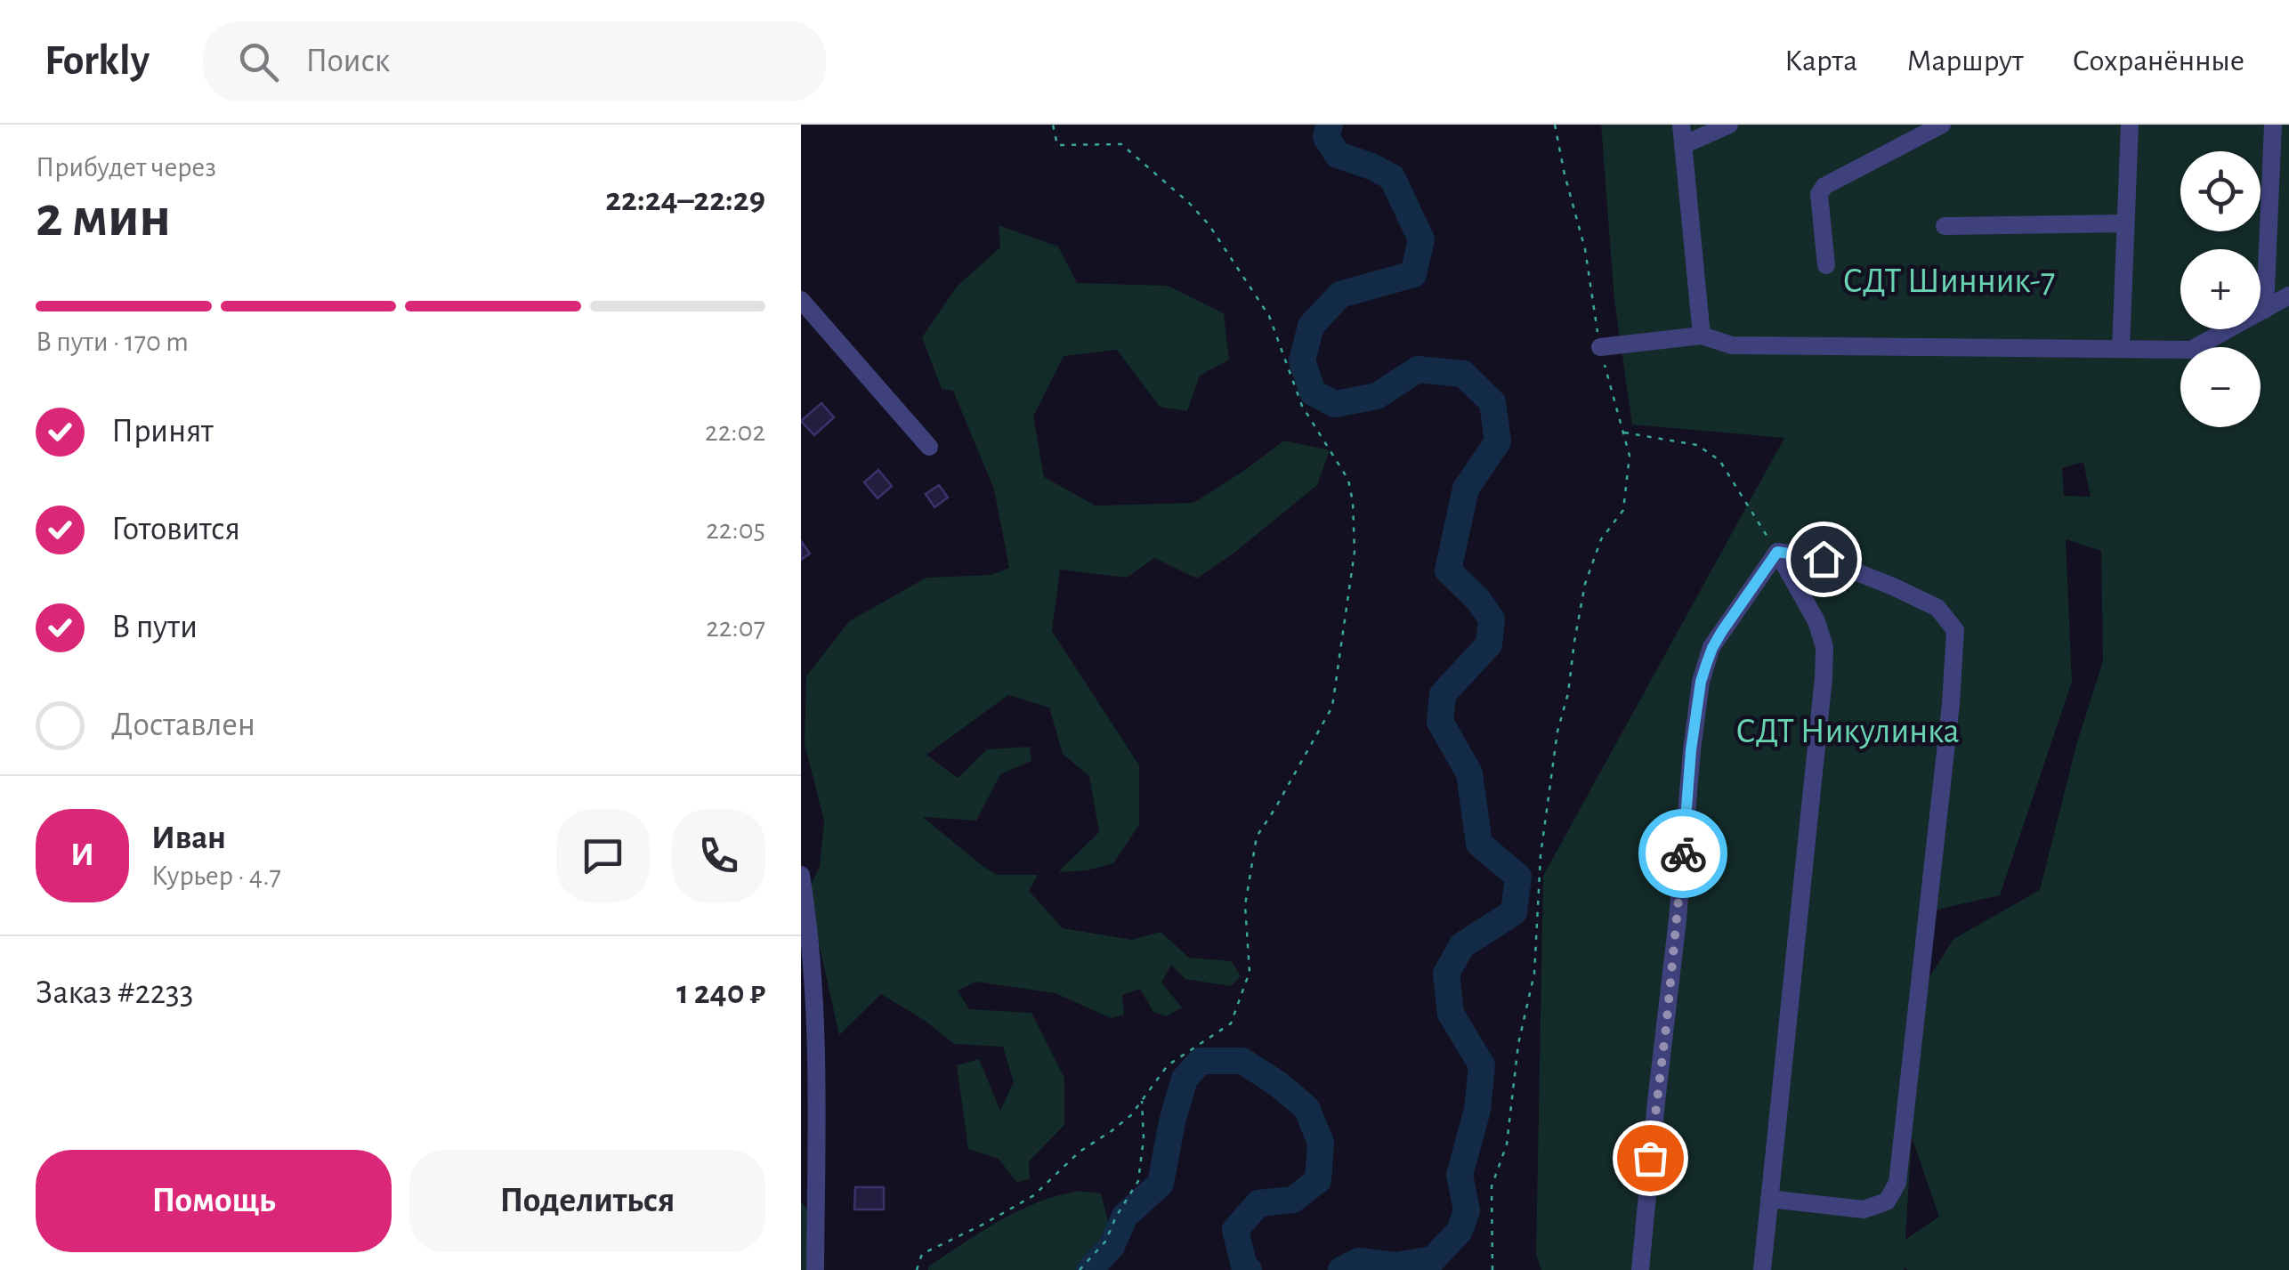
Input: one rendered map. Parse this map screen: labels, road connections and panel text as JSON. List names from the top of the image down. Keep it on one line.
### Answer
{"parks":["СДТ Шинник-7","СДТ Никулинка"],"page":{"header":"Forkly","search":"Поиск","nav":["Карта","Маршрут","Сохранённые"],"heading":["2 мин","Прибудет через","22:24–22:29"],"panel":["Иван","Курьер · 4.7","Заказ #2233","1 240 ₽"],"map_buttons":["+","−"],"bar":"В пути · 170 m","list":[["Принят","22:02"],["Готовится","22:05"],["В пути","22:07"],"Доставлен"],"round":"И","buttons":["Помощь","Поделиться"]}}
